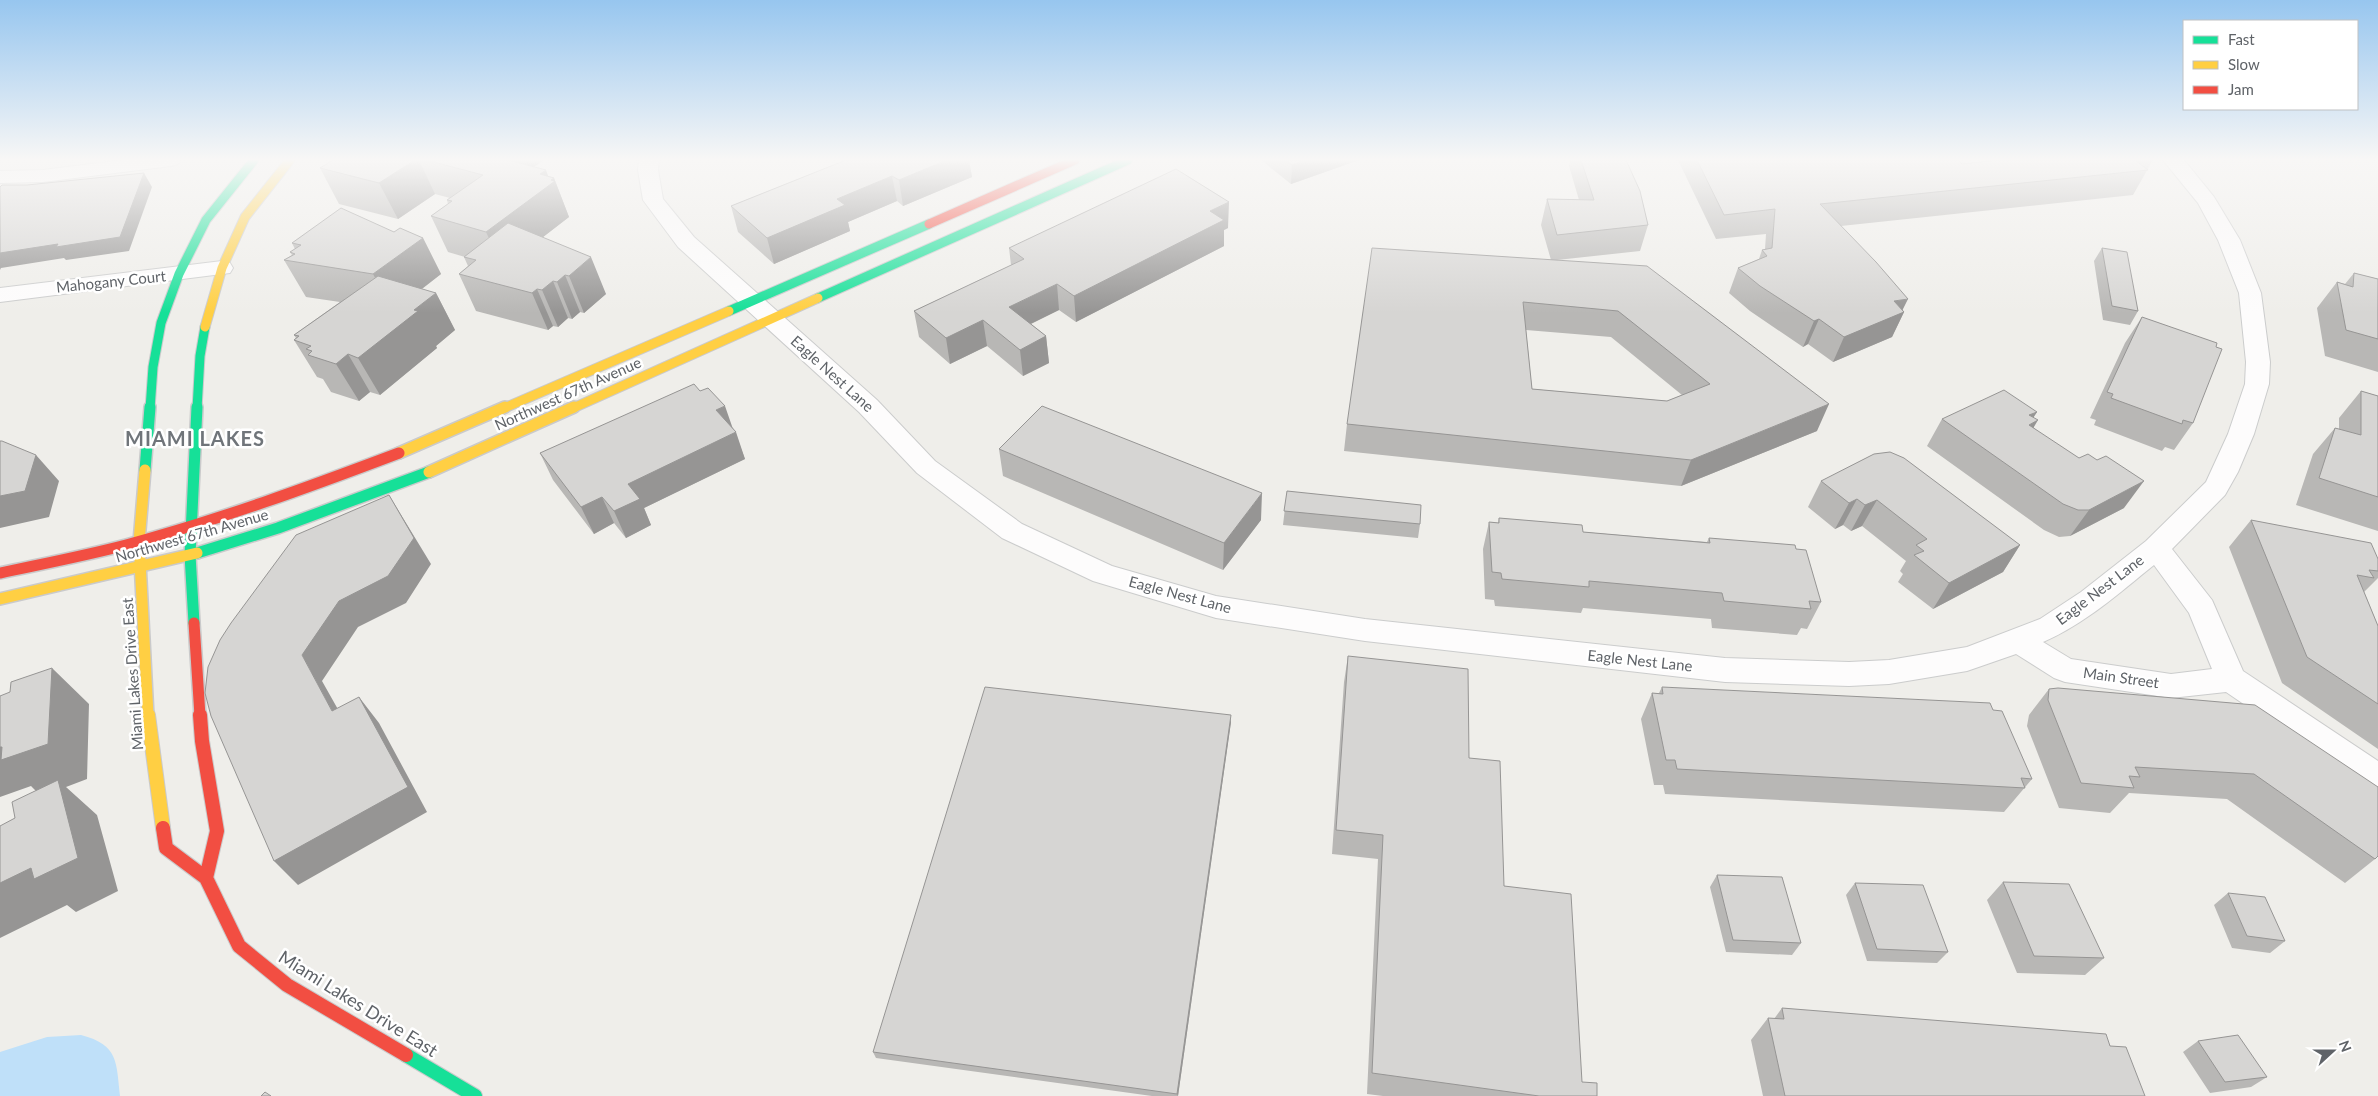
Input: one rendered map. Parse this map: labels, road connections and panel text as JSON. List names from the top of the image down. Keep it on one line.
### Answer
{"streets":{"main road":["Northwest 67th Avenue","Miami Lakes Drive East"],"street":["Mahogany Court","Eagle Nest Lane","Main Street"]},"crossings":[["Mahogany Court","Miami Lakes Drive East"],["Eagle Nest Lane","Northwest 67th Avenue"],["Eagle Nest Lane","Main Street"],["Northwest 67th Avenue","Miami Lakes Drive East"]],"districts":["MIAMI LAKES"],"legend":["Fast","Slow","Jam"],"north":"right"}
